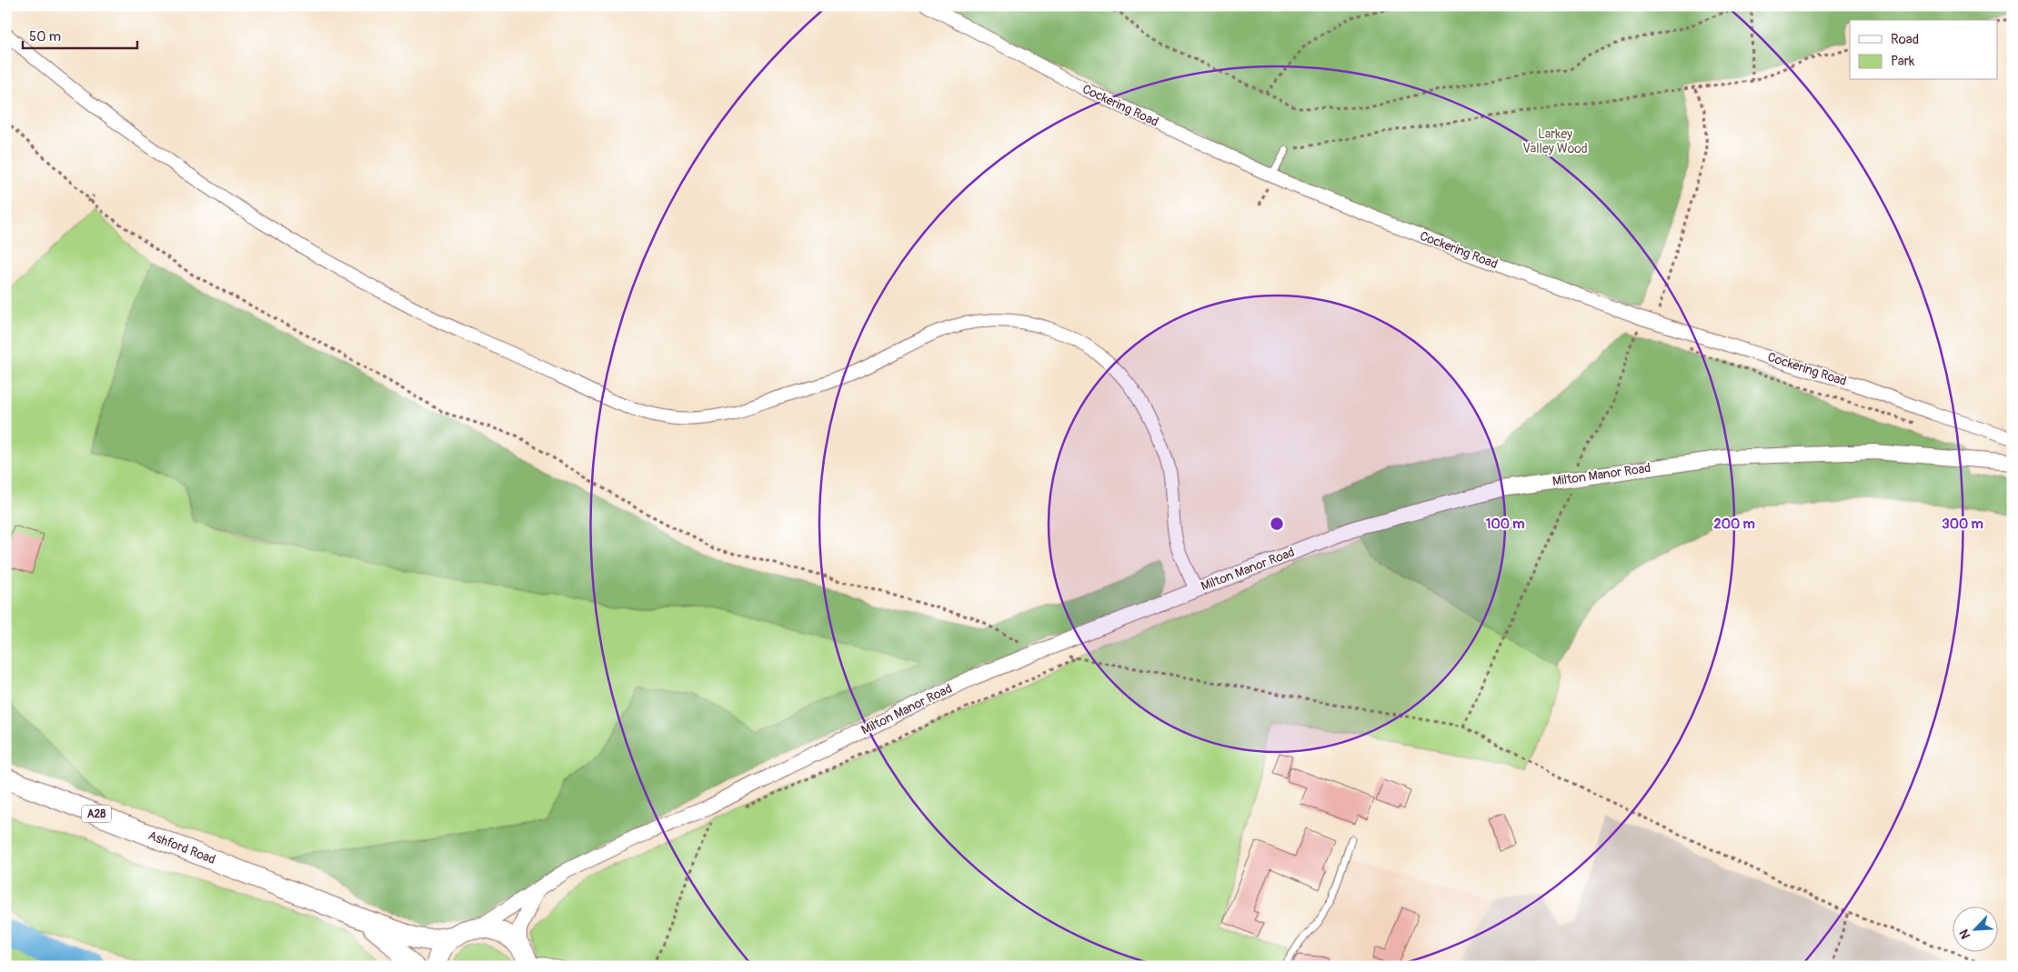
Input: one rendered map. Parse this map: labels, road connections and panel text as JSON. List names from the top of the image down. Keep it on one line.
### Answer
{"streets":{"highway":["A28","Ashford Road"],"street":["Cockering Road","Milton Manor Road"]},"crossings":[["Milton Manor Road","Ashford Road"]],"parks":["Larkey Valley Wood"],"legend":["Road","Park"],"scale_bar":"50 m","north":"bottom left","rings":["100 m","200 m","300 m"]}
